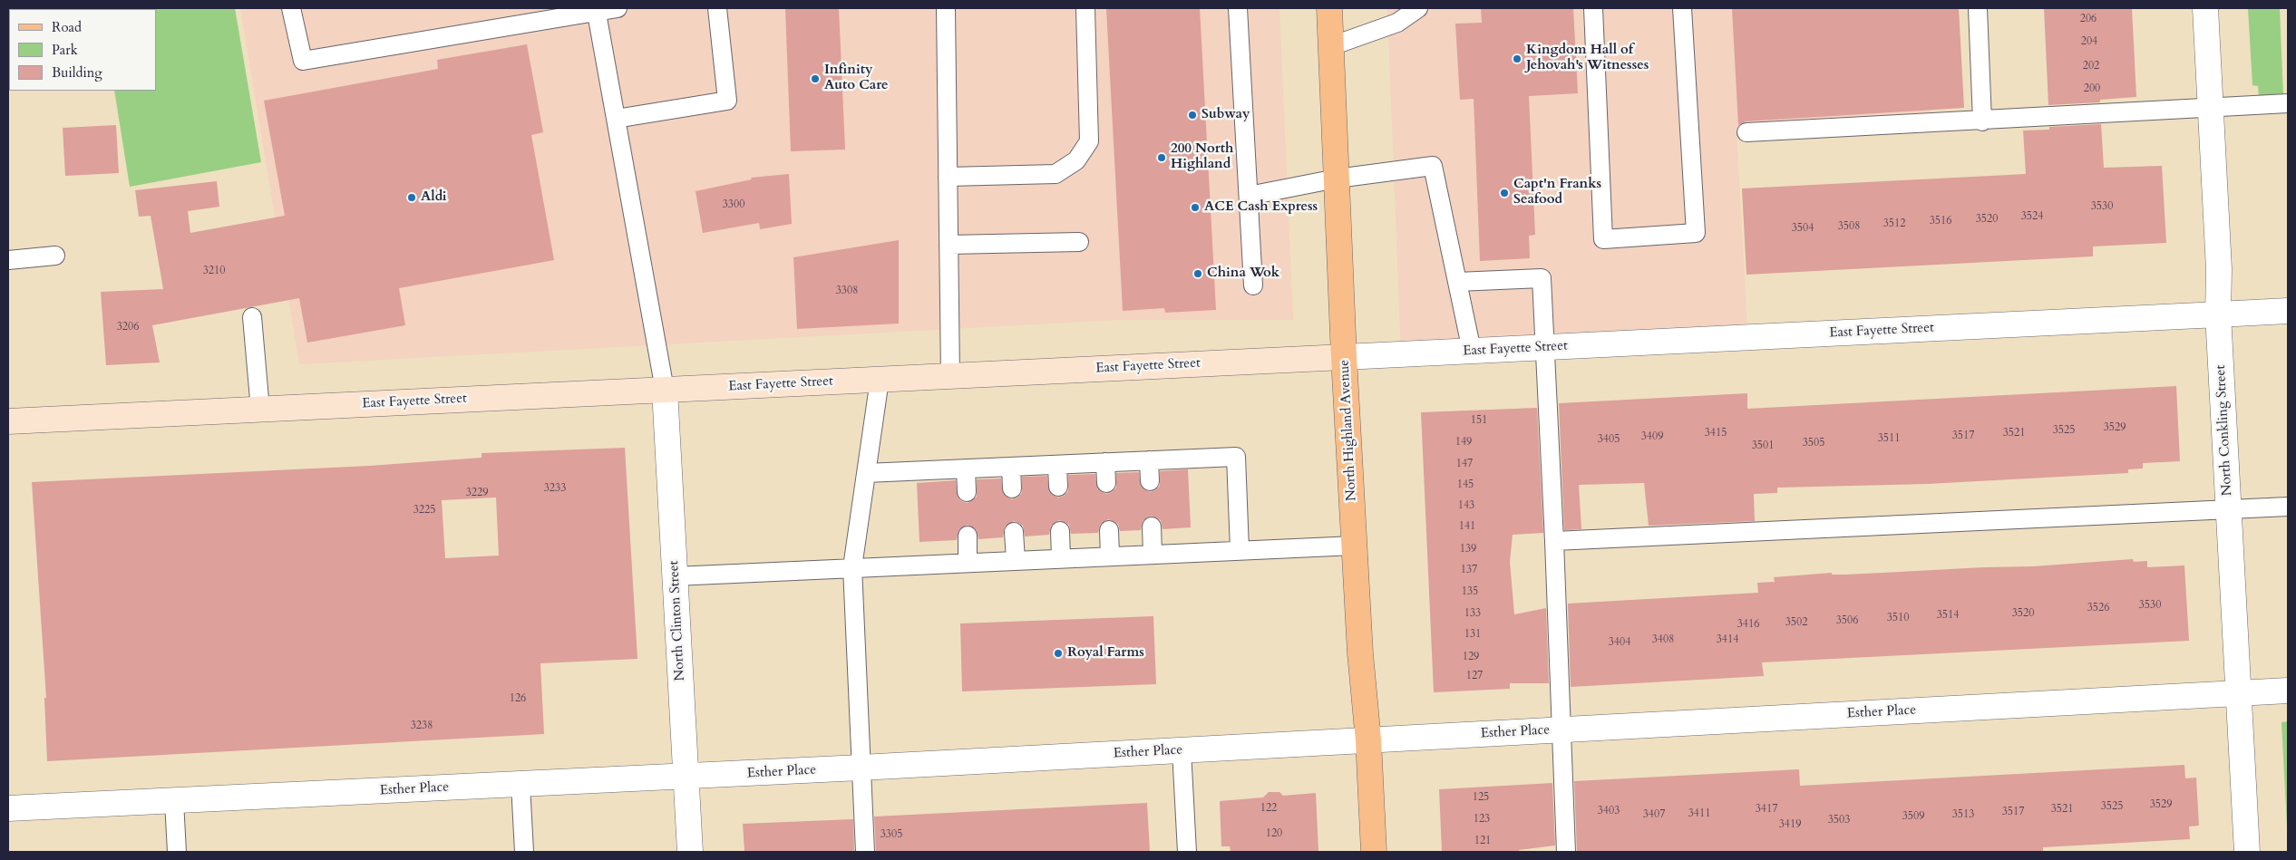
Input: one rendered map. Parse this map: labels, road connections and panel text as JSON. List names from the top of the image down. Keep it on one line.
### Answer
{"streets":{"main road":["East Fayette Street","North Highland Avenue"],"street":["North Conkling Street","North Clinton Street","Esther Place"]},"crossings":[["East Fayette Street","North Highland Avenue"],["East Fayette Street","North Conkling Street"],["East Fayette Street","North Clinton Street"],["North Highland Avenue","Esther Place"],["North Conkling Street","Esther Place"],["North Clinton Street","Esther Place"]],"places":["Kingdom Hall of Jehovah's Witnesses","Infinity Auto Care","Subway","200 North Highland","Capt'n Franks Seafood","Aldi","ACE Cash Express","China Wok","Royal Farms"],"house_numbers":["206","204","202","200","3300","3530","3524","3520","3516","3512","3508","3504","3210","3308","3206","151","3529","3525","3415","3521","3517","3409","3511","3405","149","3505","3501","147","145","3233","3229","143","3225","141","139","137","135","3530","3526","133","3520","3514","3510","3506","3502","3416","131","3408","3414","3404","129","127","126","3238","125","3529","3525","122","3417","3521","3403","3517","3411","3407","3513","3509","123","3503","3419","120","3305","121"],"legend":["Road","Park","Building"]}
